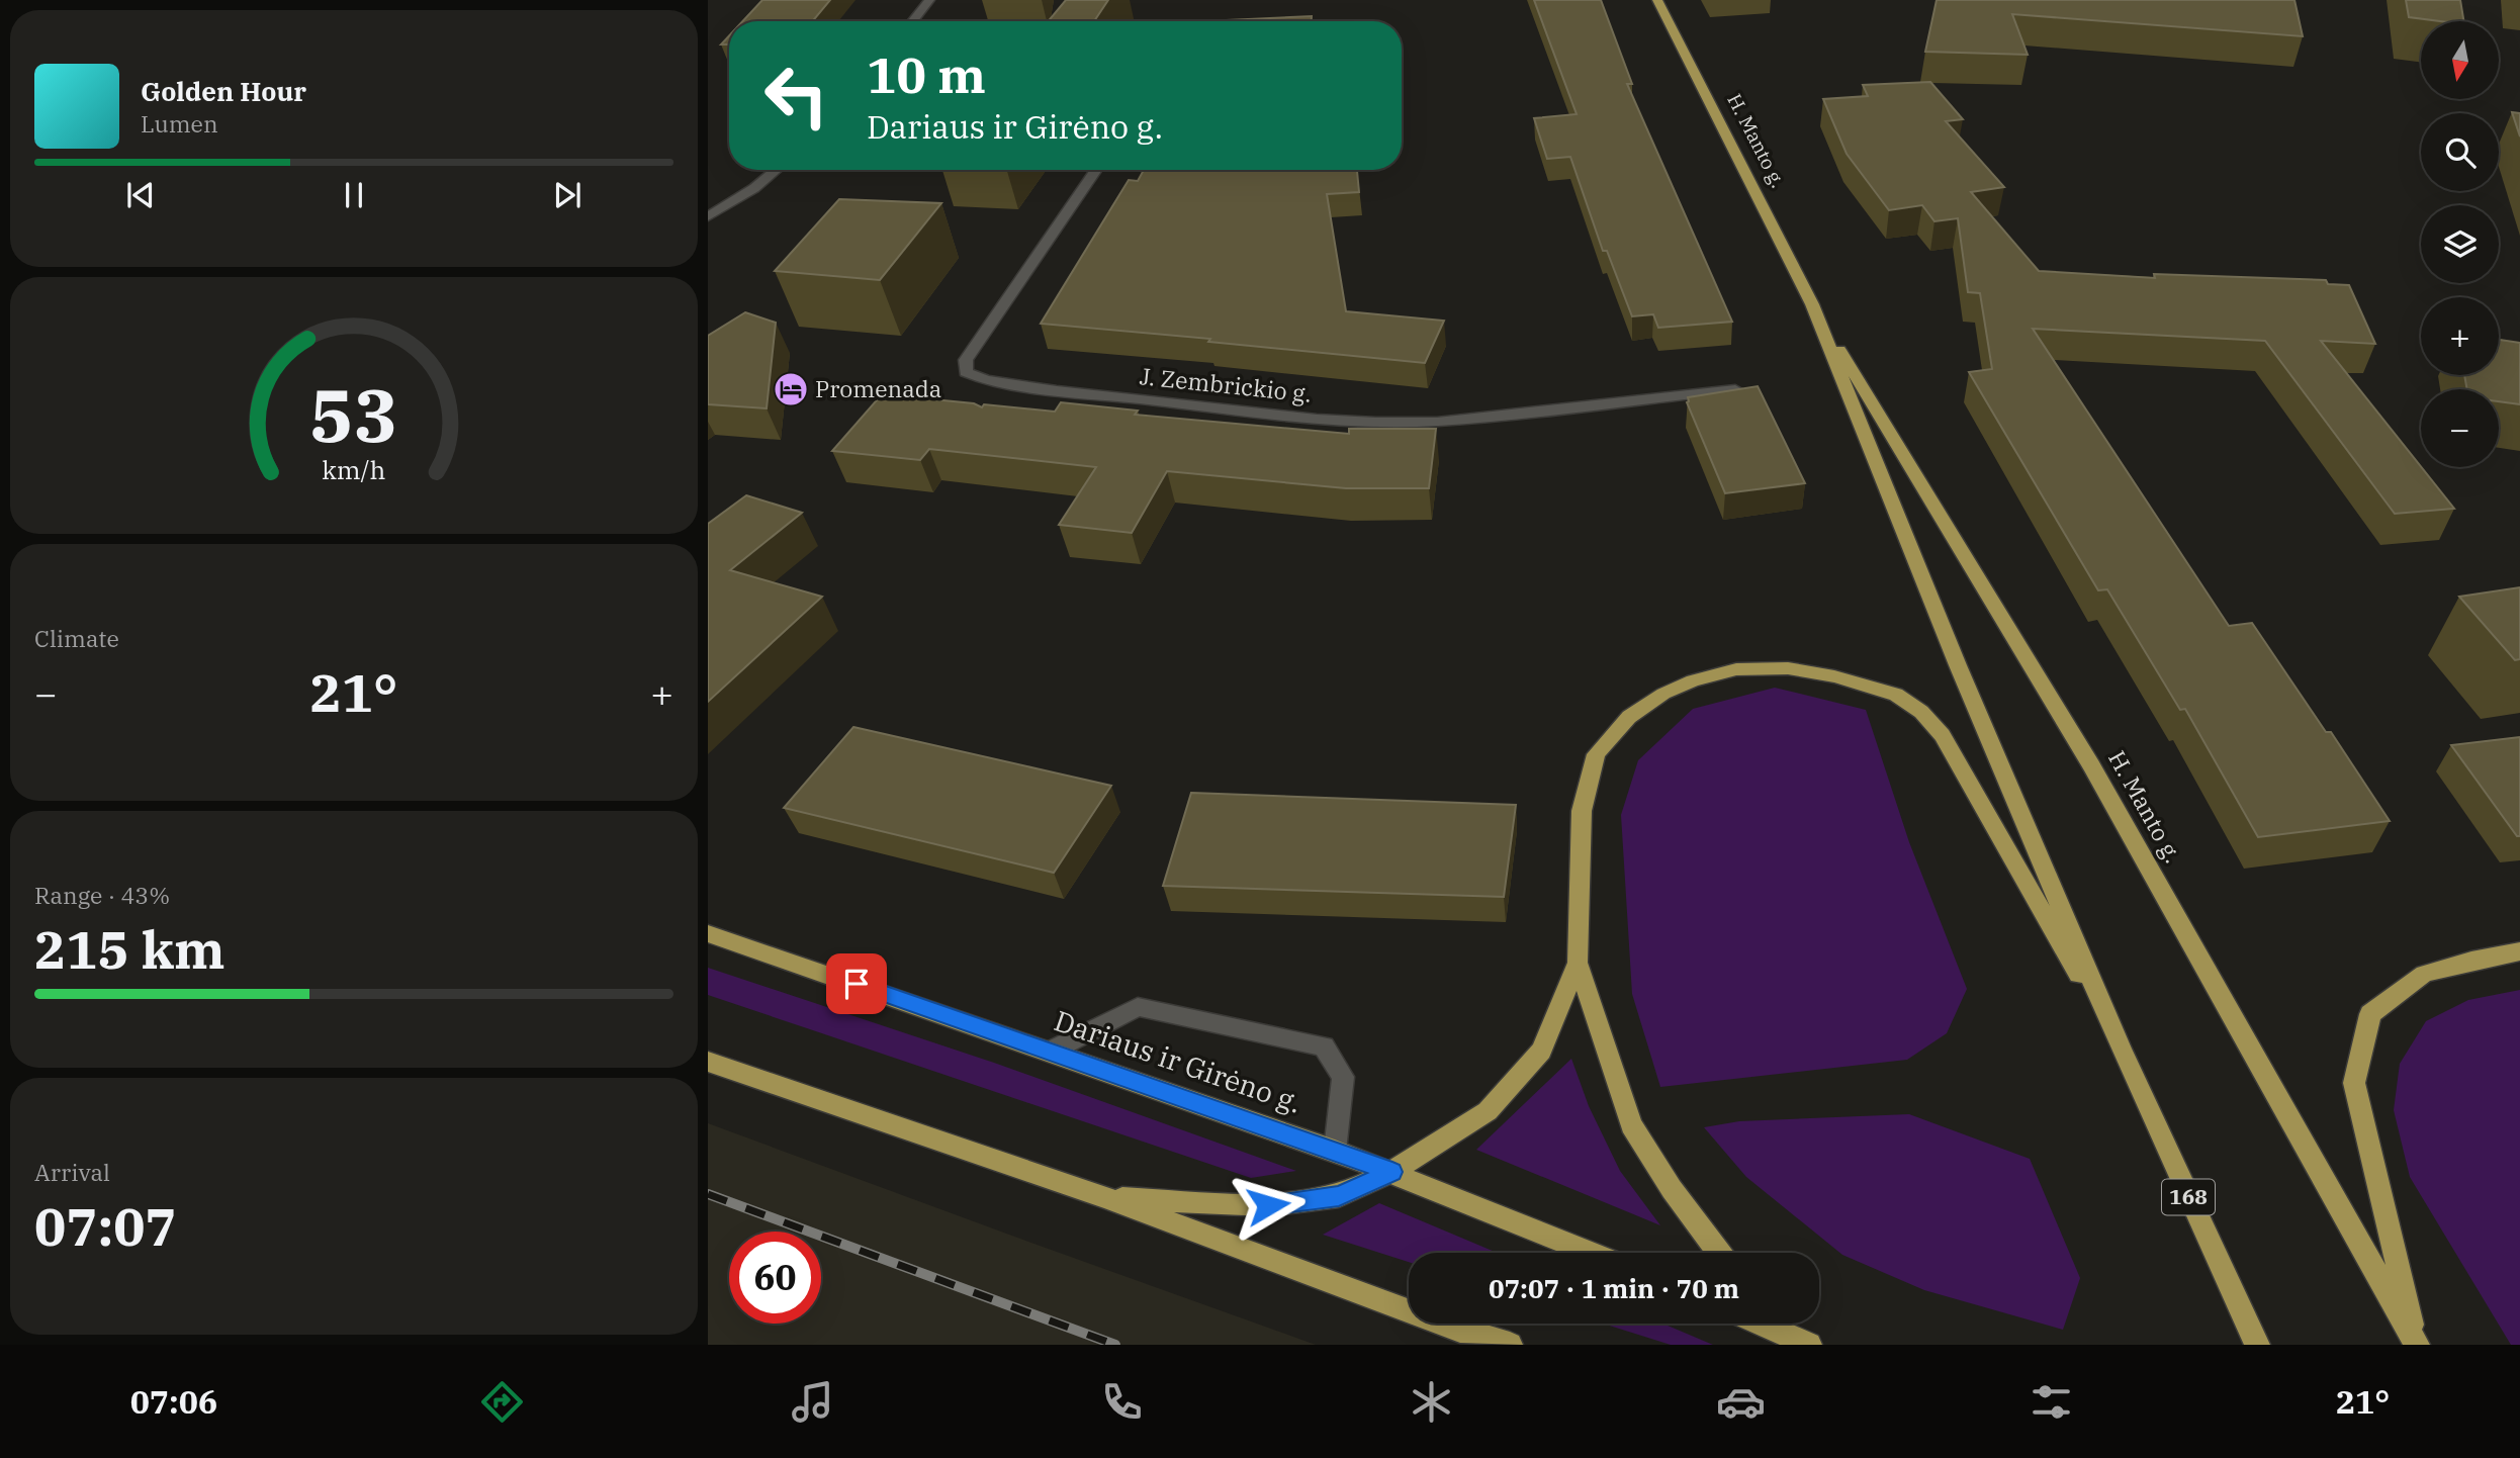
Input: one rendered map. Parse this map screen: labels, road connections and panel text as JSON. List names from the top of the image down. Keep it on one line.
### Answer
{"streets":{"main road":["H. Manto g.","Dariaus ir Girėno g.","168"],"street":["J. Zembrickio g."]},"places":{"hotel":["Promenada"]},"north":"bottom","page":{"map_buttons":["+","−"],"turn":["10 m","Dariaus ir Girėno g."],"song":["Golden Hour","Lumen"],"tile":["Climate",["Range · 43%","215 km"],["Arrival","07:07"]],"heat":["−","21°","+"],"limit":"60","trip":"07:07 · 1 min · 70 m","tabs":["07:06","21°"],"gauge":["53","km/h"]}}
